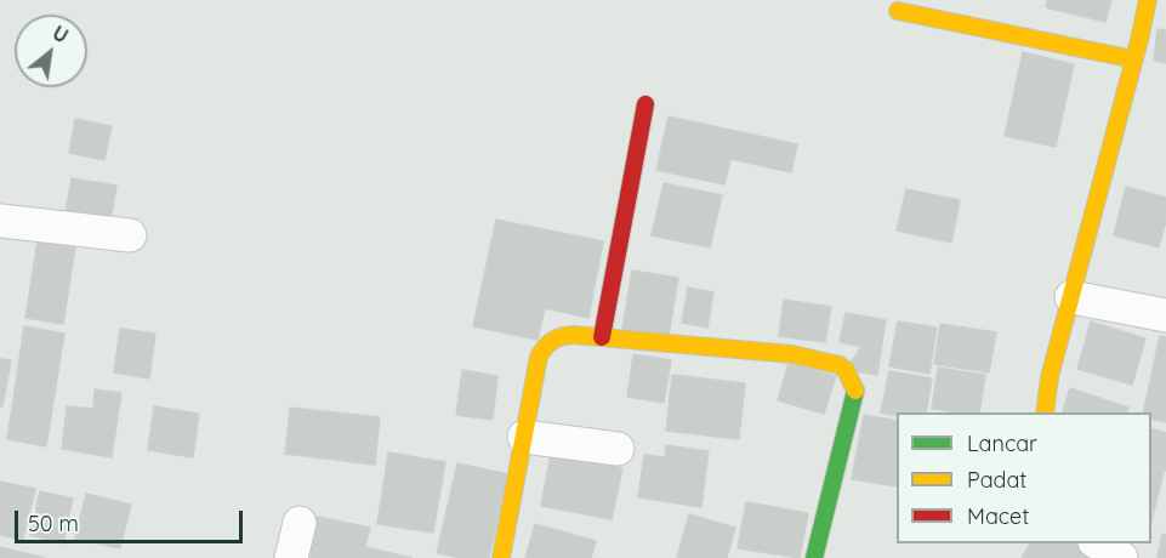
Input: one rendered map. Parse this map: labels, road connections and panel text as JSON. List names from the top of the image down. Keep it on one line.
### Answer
{"legend":["Lancar","Padat","Macet"],"scale_bar":"50 m","north":"top right"}
